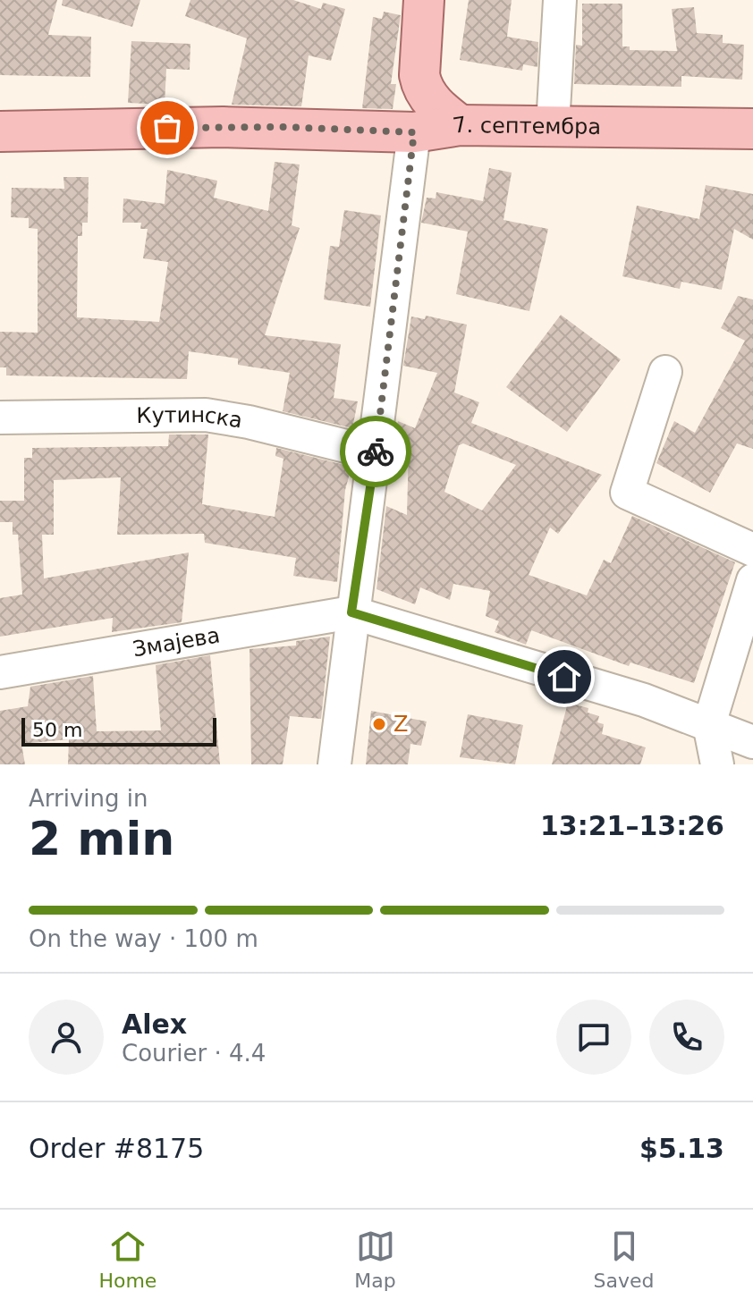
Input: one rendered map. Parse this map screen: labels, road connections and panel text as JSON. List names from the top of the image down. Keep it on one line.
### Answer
{"streets":{"main road":["7. септембра"],"street":["Кутинска","Змајева"]},"places":["Z"],"scale_bar":"50 m","page":{"scale":"50 m","heading":["2 min","Arriving in","13:21–13:26"],"panel":["Alex","Courier · 4.4","Order #8175","$5.13"],"bar":"On the way · 100 m","tabs":["Home","Map","Saved"]}}
